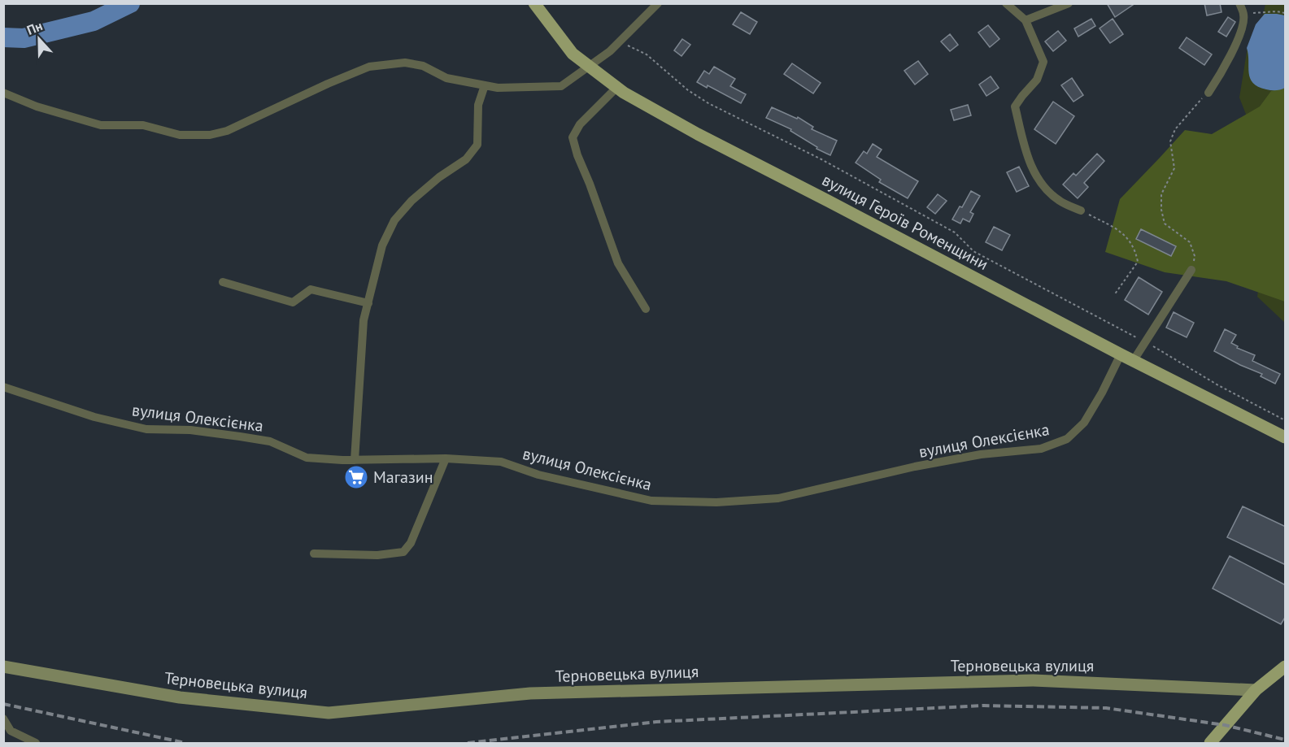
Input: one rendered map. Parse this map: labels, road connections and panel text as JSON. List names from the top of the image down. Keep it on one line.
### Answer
{"streets":{"main road":["вулиця Героїв Роменщини","Терновецька вулиця"],"street":["вулиця Олексієнка"]},"crossings":[["вулиця Героїв Роменщини","вулиця Олексієнка"]],"places":{"supermarket":["Магазин"]},"north":"top"}
